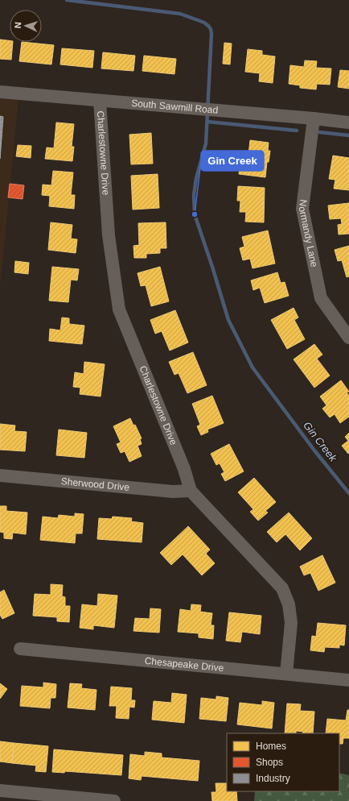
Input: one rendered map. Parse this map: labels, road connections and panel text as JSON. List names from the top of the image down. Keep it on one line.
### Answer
{"streets":{"street":["South Sawmill Road","Charlestowne Drive","Normandy Lane","Sherwood Drive","Chesapeake Drive"]},"crossings":[["South Sawmill Road","Charlestowne Drive"],["South Sawmill Road","Normandy Lane"],["Charlestowne Drive","Sherwood Drive"],["Charlestowne Drive","Chesapeake Drive"]],"water":["Gin Creek"],"places":["Gin Creek"],"legend":["Homes","Shops","Industry"],"north":"left"}
